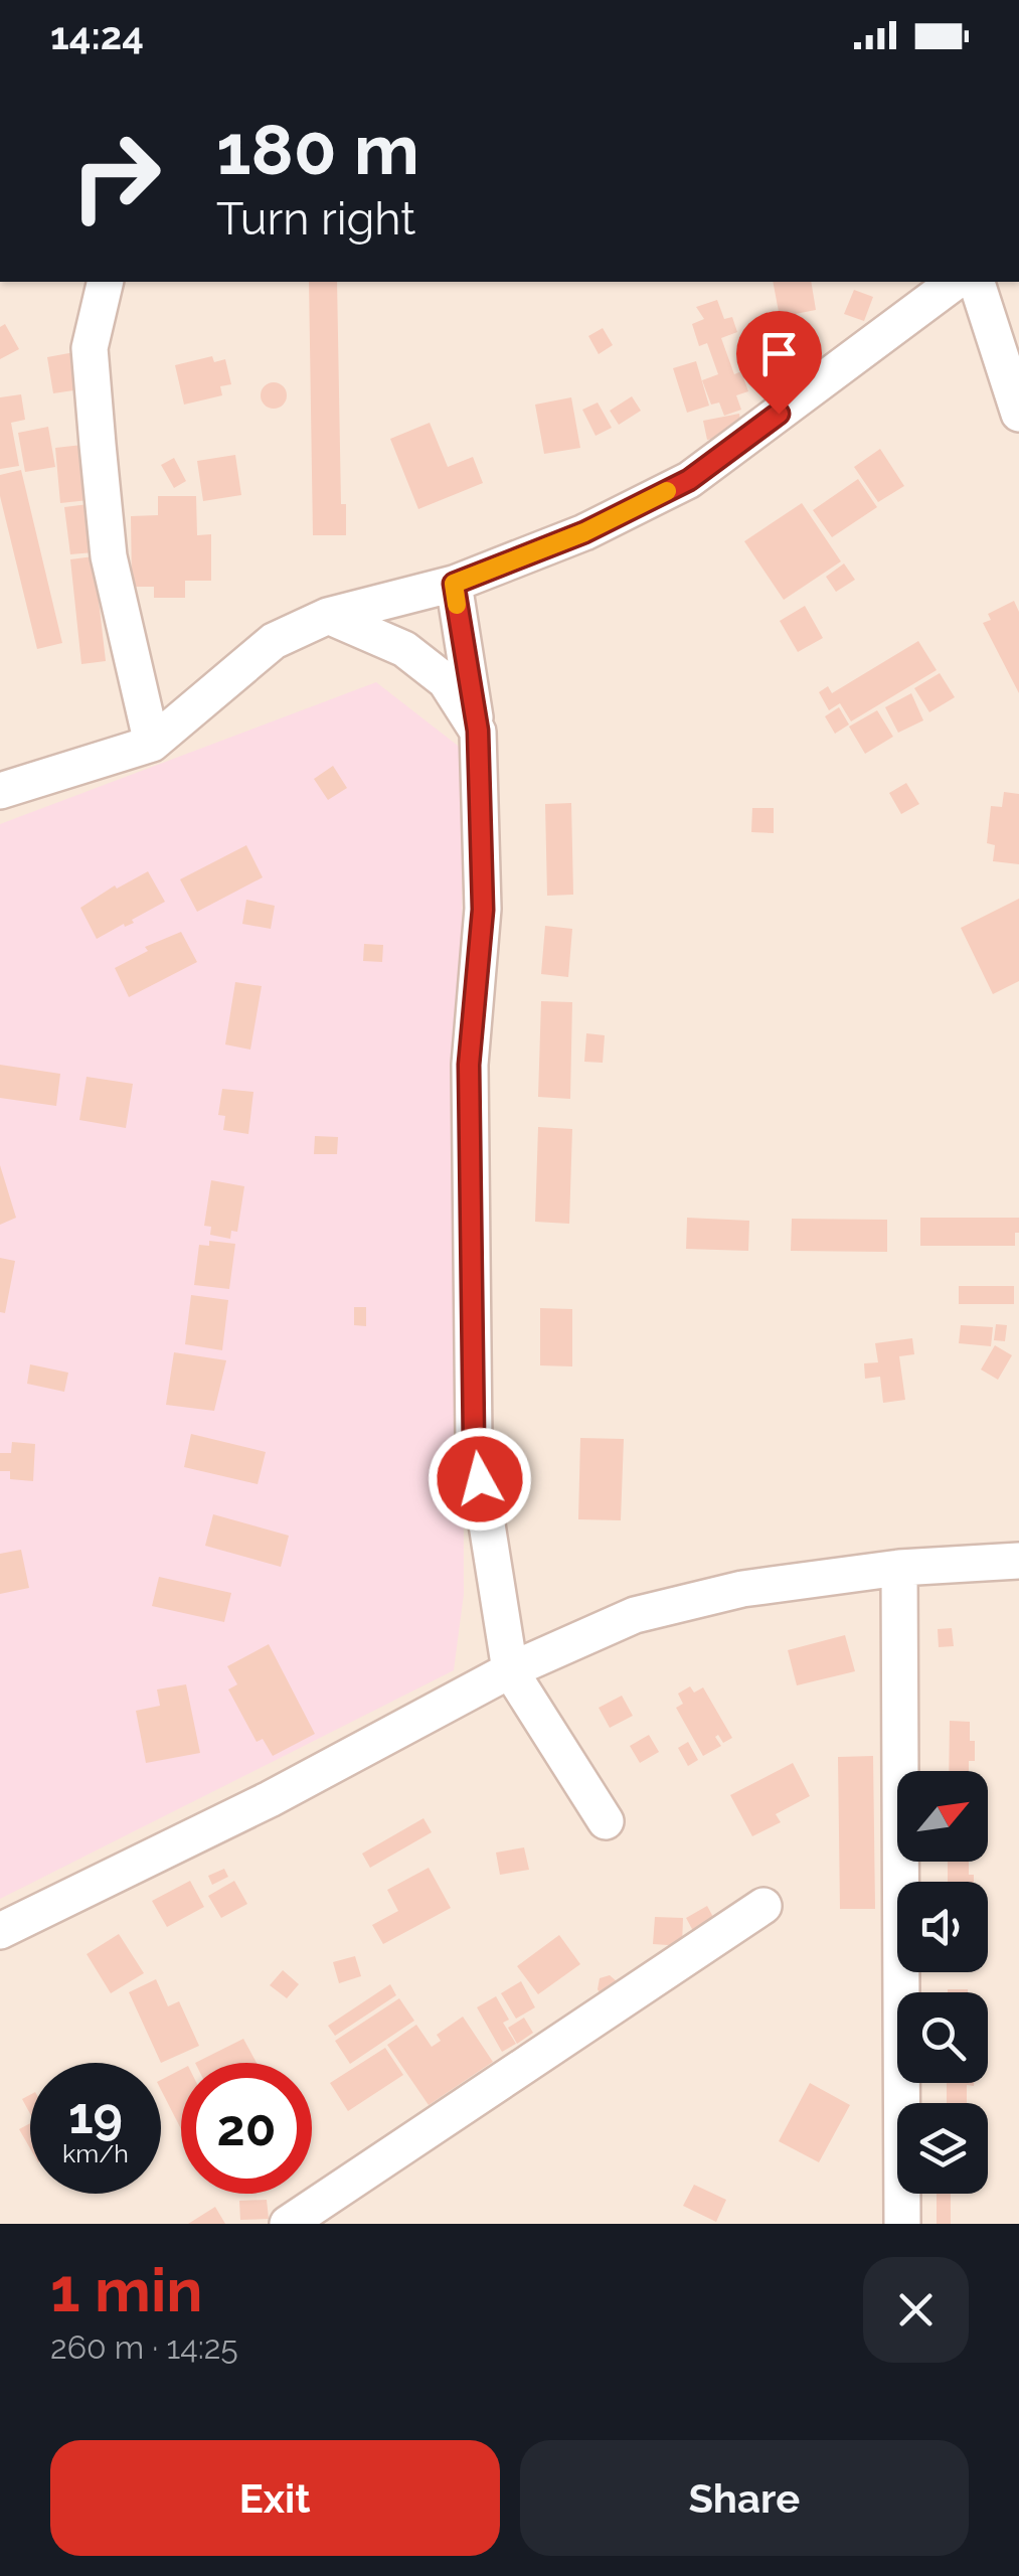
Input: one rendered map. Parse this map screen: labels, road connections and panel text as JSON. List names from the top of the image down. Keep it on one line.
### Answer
{"north":"top right","page":{"status":"14:24","turn":["180 m","Turn right"],"speed":"19 km/h","limit":"20","heading":["1 min","260 m · 14:25"],"buttons":["Exit","Share"]}}
